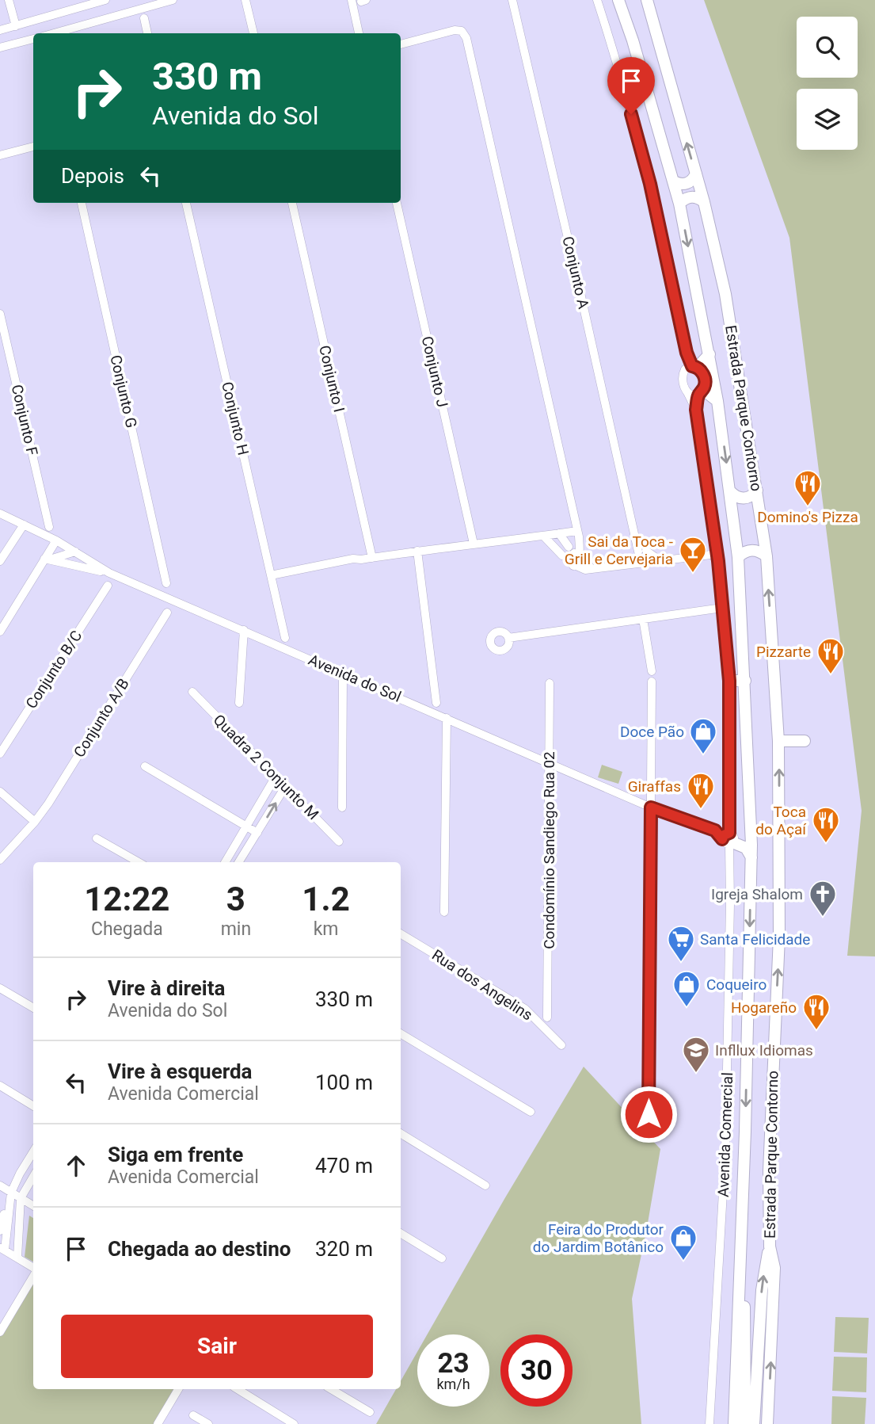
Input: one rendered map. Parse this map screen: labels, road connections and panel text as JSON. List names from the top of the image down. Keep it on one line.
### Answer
{"streets":{"highway":["Estrada Parque Contorno"],"street":["Conjunto A","Conjunto J","Conjunto I","Conjunto G","Conjunto H","Conjunto F","Conjunto B/C","Avenida do Sol","Conjunto A/B","Quadra 2 Conjunto M","Condomínio Sandiego Rua 02","Rua dos Angelins","Avenida Comercial"]},"crossings":[["Avenida do Sol","Condomínio Sandiego Rua 02"],["Avenida do Sol","Avenida Comercial"]],"places":{"restaurant":["Domino's Pizza","Pizzarte","Giraffas","Toca do Açaí","Hogareño"],"bar":["Sai da Toca - Grill e Cervejaria"],"shop":["Doce Pão","Coqueiro","Feira do Produtor do Jardim Botânico"],"church":["Igreja Shalom"],"supermarket":["Santa Felicidade"],"school or university":["Infllux Idiomas"]},"page":{"turn":["330 m","Avenida do Sol"],"then":"Depois","eta":["12:22","Chegada","3","min","1.2","km"],"list":[{"name":"Vire à direita","note":"Avenida do Sol","value":"330 m"},{"name":"Vire à esquerda","note":"Avenida Comercial","value":"100 m"},{"name":"Siga em frente","note":"Avenida Comercial","value":"470 m"},{"name":"Chegada ao destino","value":"320 m"}],"buttons":"Sair","speed":"23 km/h","limit":"30"}}
